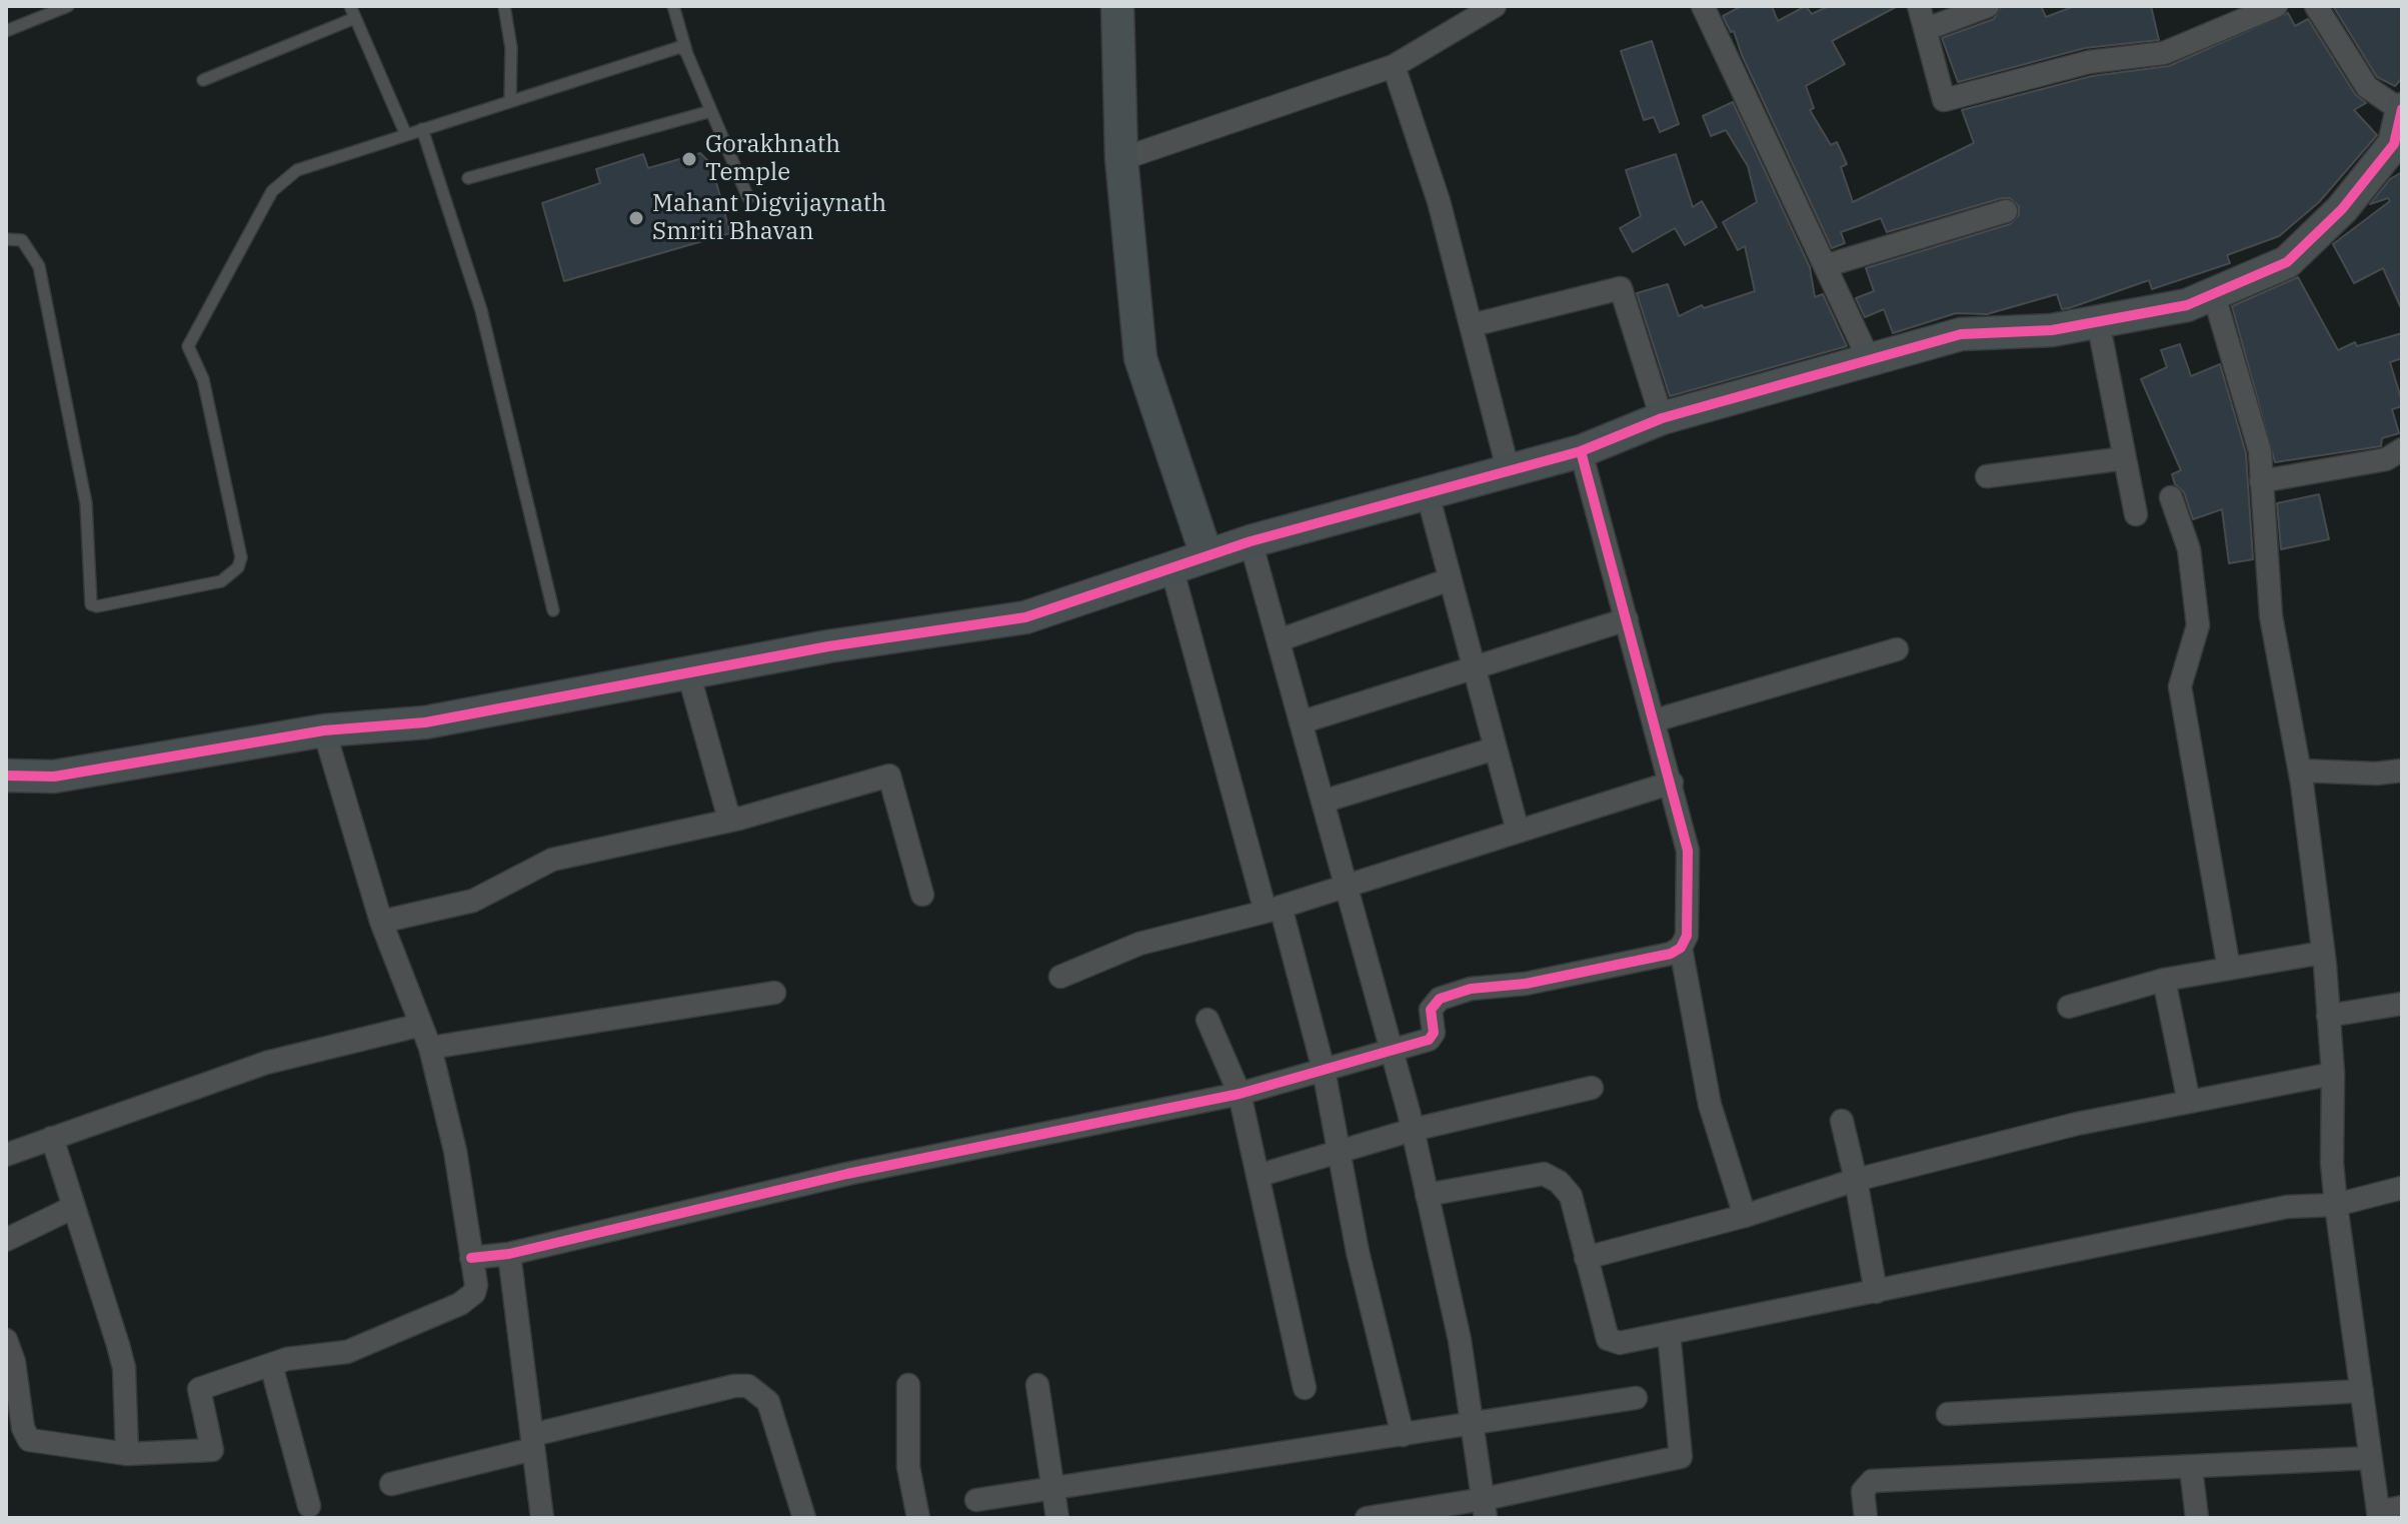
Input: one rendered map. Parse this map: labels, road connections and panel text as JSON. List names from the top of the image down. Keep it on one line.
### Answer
{"places":["Gorakhnath Temple","Mahant Digvijaynath Smriti Bhavan"]}
